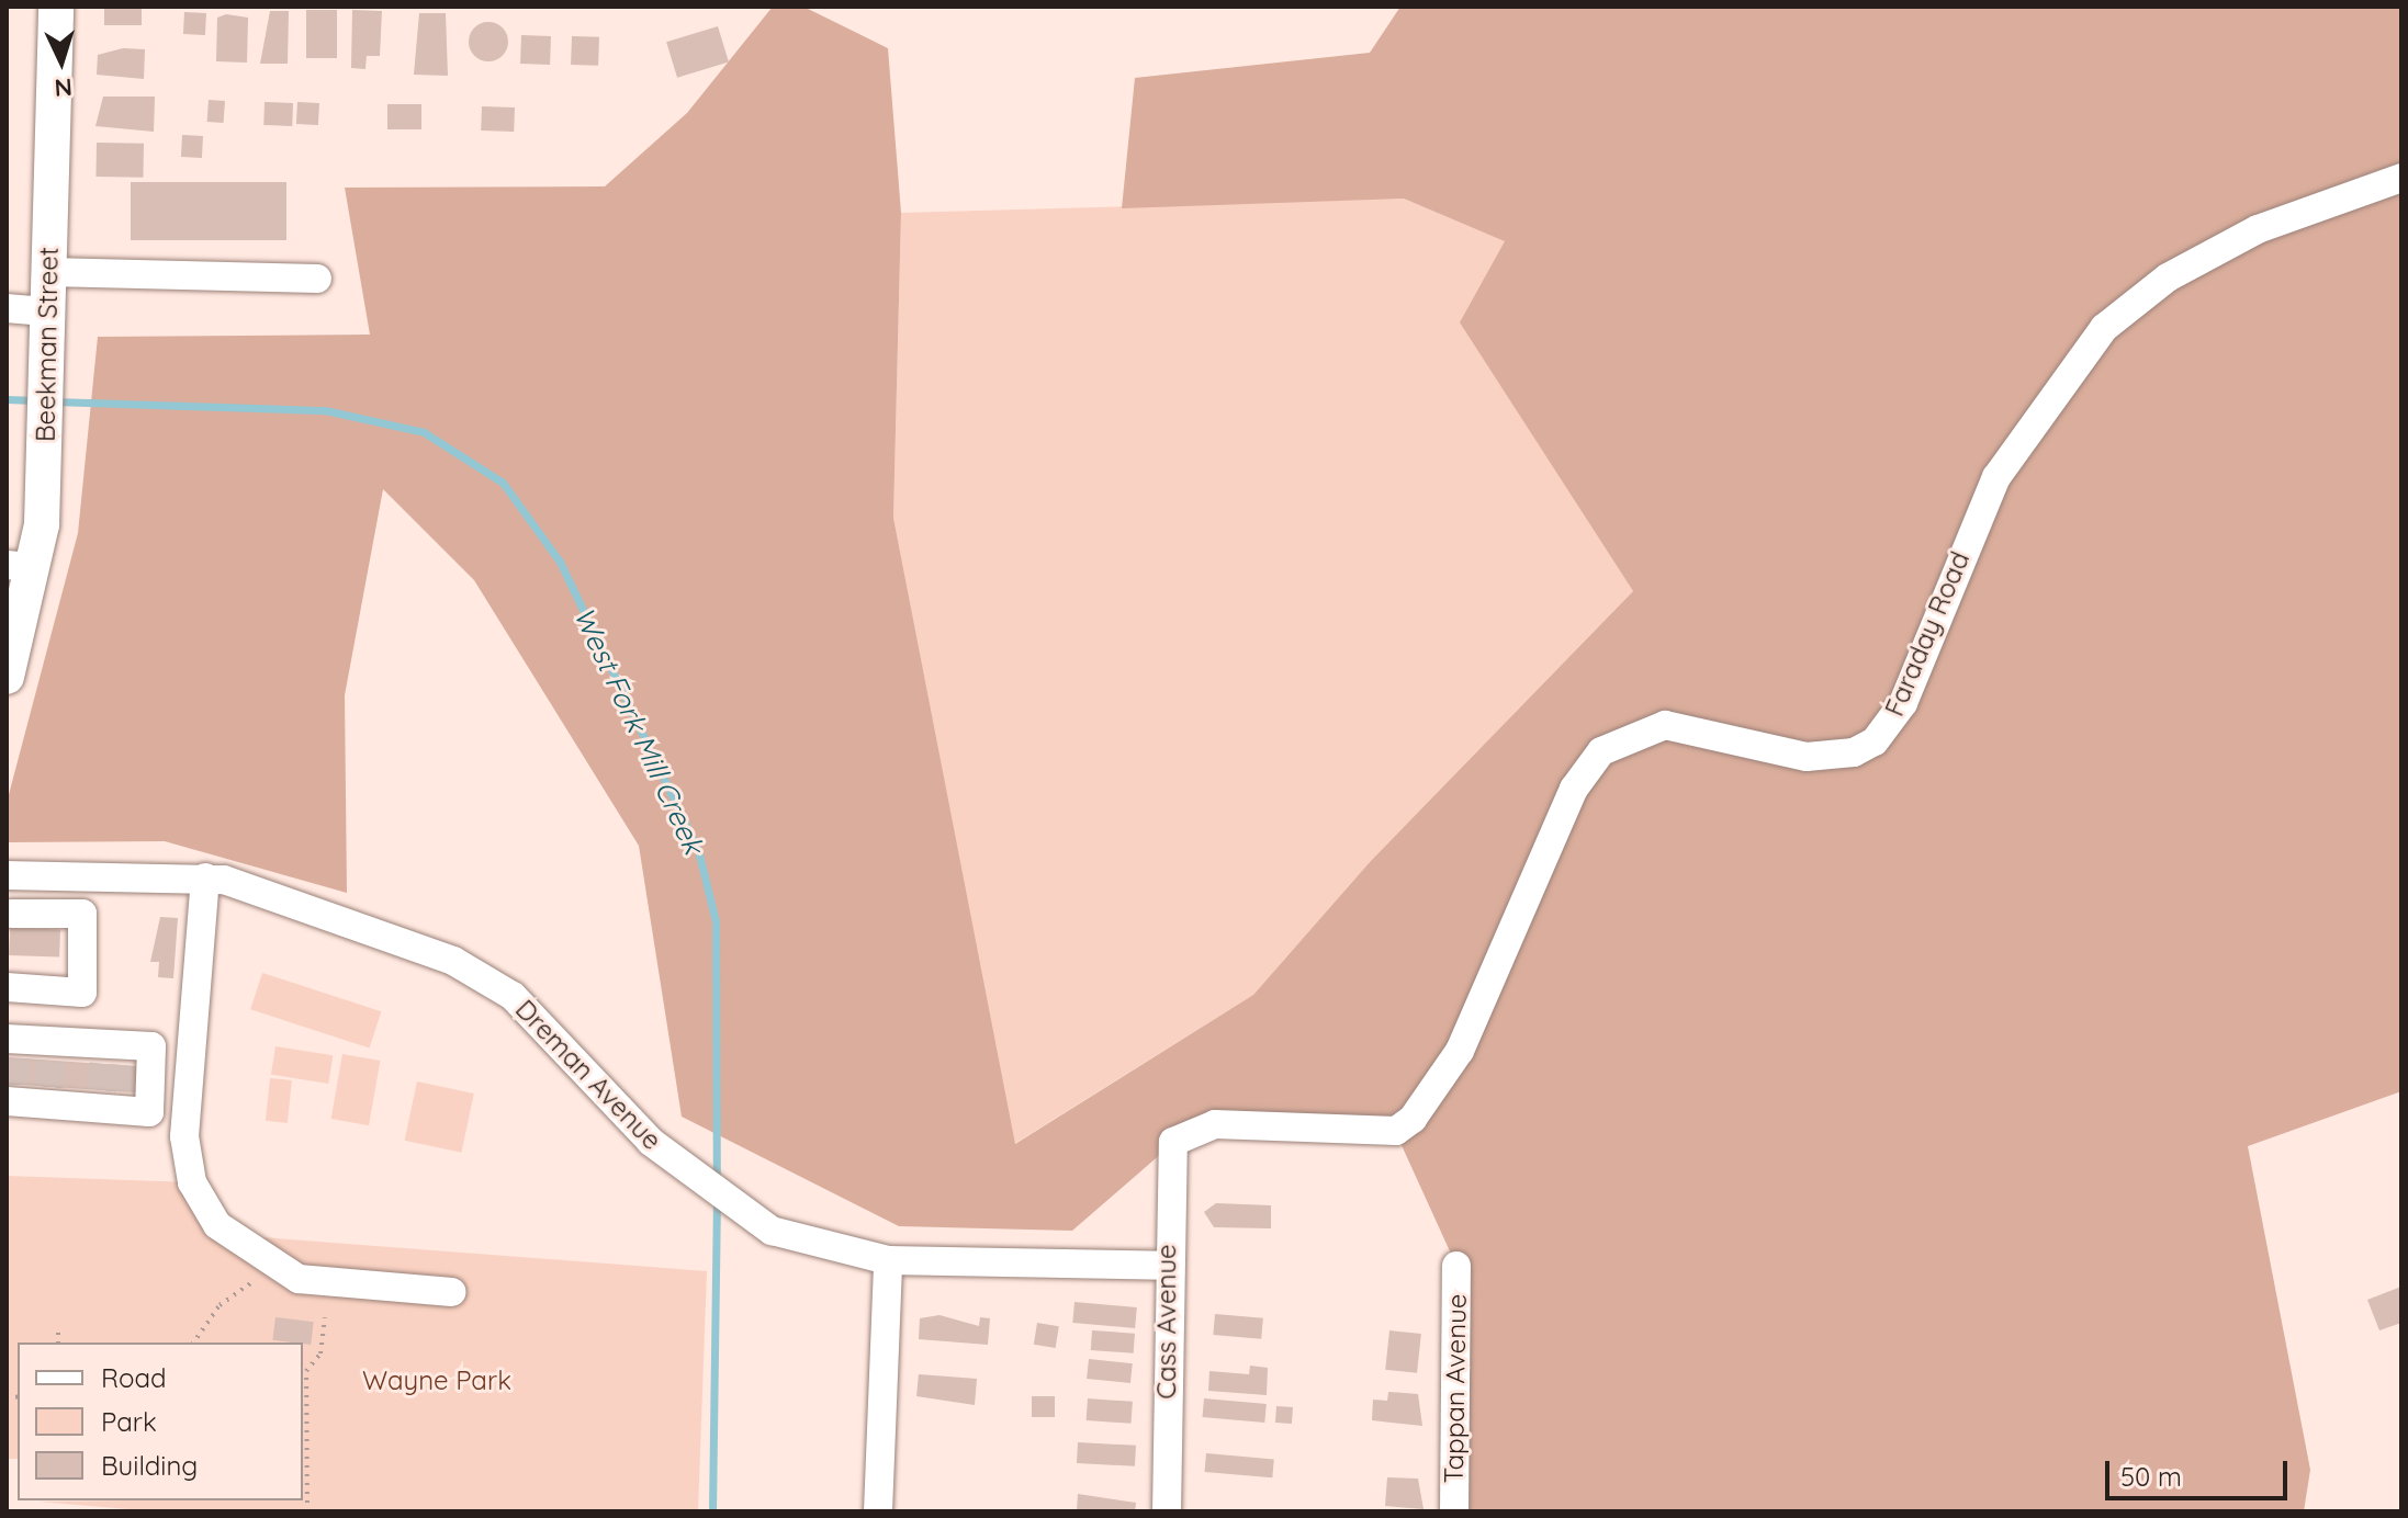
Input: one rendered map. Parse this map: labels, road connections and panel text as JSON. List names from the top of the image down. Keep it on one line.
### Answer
{"streets":{"main road":["Beekman Street"],"street":["Faraday Road","Dreman Avenue","Cass Avenue","Tappan Avenue"]},"crossings":[["Faraday Road","Cass Avenue"],["Dreman Avenue","Cass Avenue"]],"water":["West Fork Mill Creek"],"parks":["Wayne Park"],"legend":["Road","Park","Building"],"scale_bar":"50 m","north":"bottom"}
